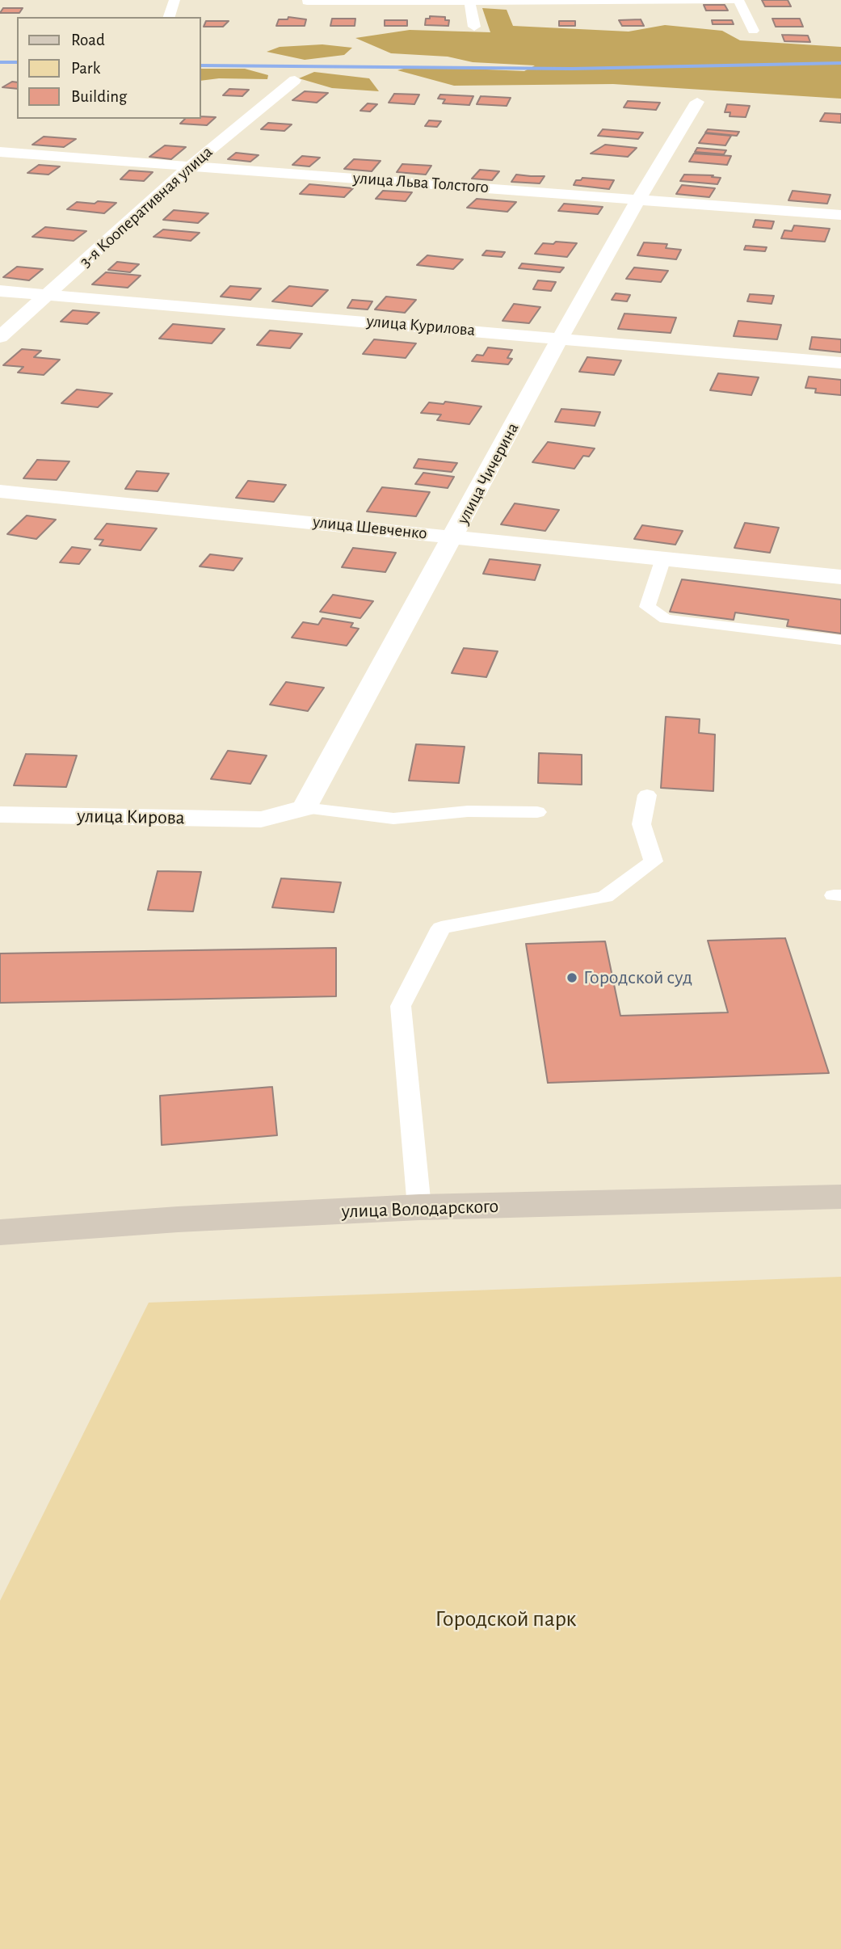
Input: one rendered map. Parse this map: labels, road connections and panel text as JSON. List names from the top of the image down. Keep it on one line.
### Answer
{"streets":{"street":["улица Льва Толстого","3-я Кооперативная улица","улица Курилова","улица Чичерина","улица Шевченко","улица Кирова","улица Володарского"]},"crossings":[["улица Льва Толстого","3-я Кооперативная улица"],["улица Льва Толстого","улица Чичерина"],["3-я Кооперативная улица","улица Курилова"],["улица Курилова","улица Чичерина"],["улица Чичерина","улица Шевченко"],["улица Чичерина","улица Кирова"]],"parks":["Городской парк"],"places":["Городской суд"],"legend":["Road","Park","Building"]}
